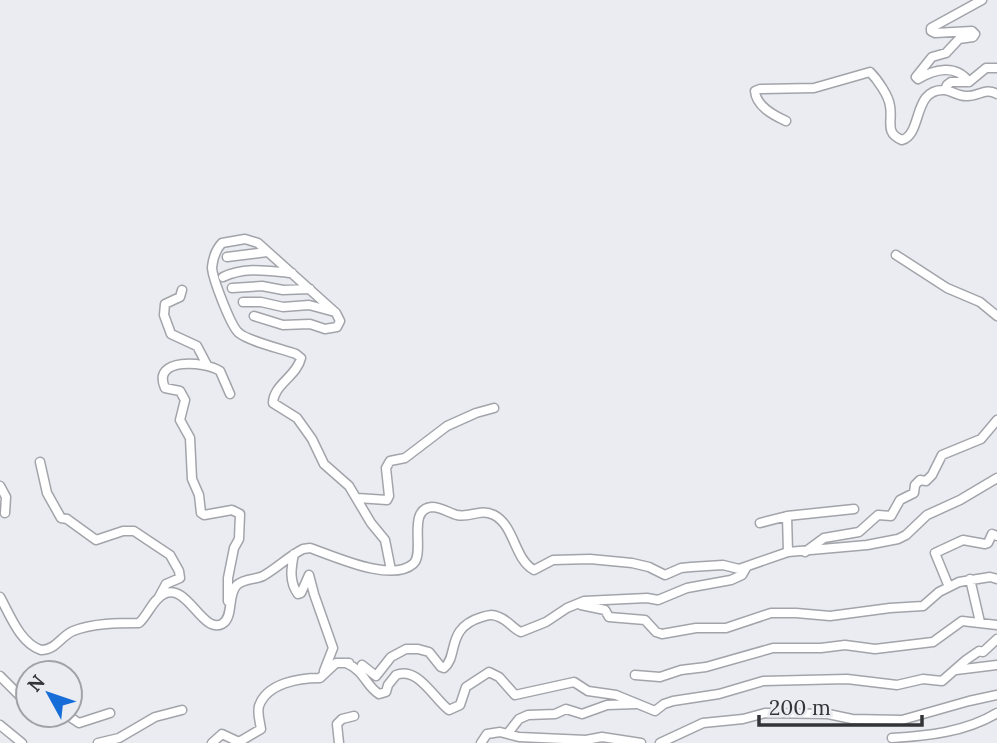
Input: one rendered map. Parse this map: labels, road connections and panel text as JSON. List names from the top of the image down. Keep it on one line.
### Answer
{"scale_bar":"200 m","north":"top left"}
